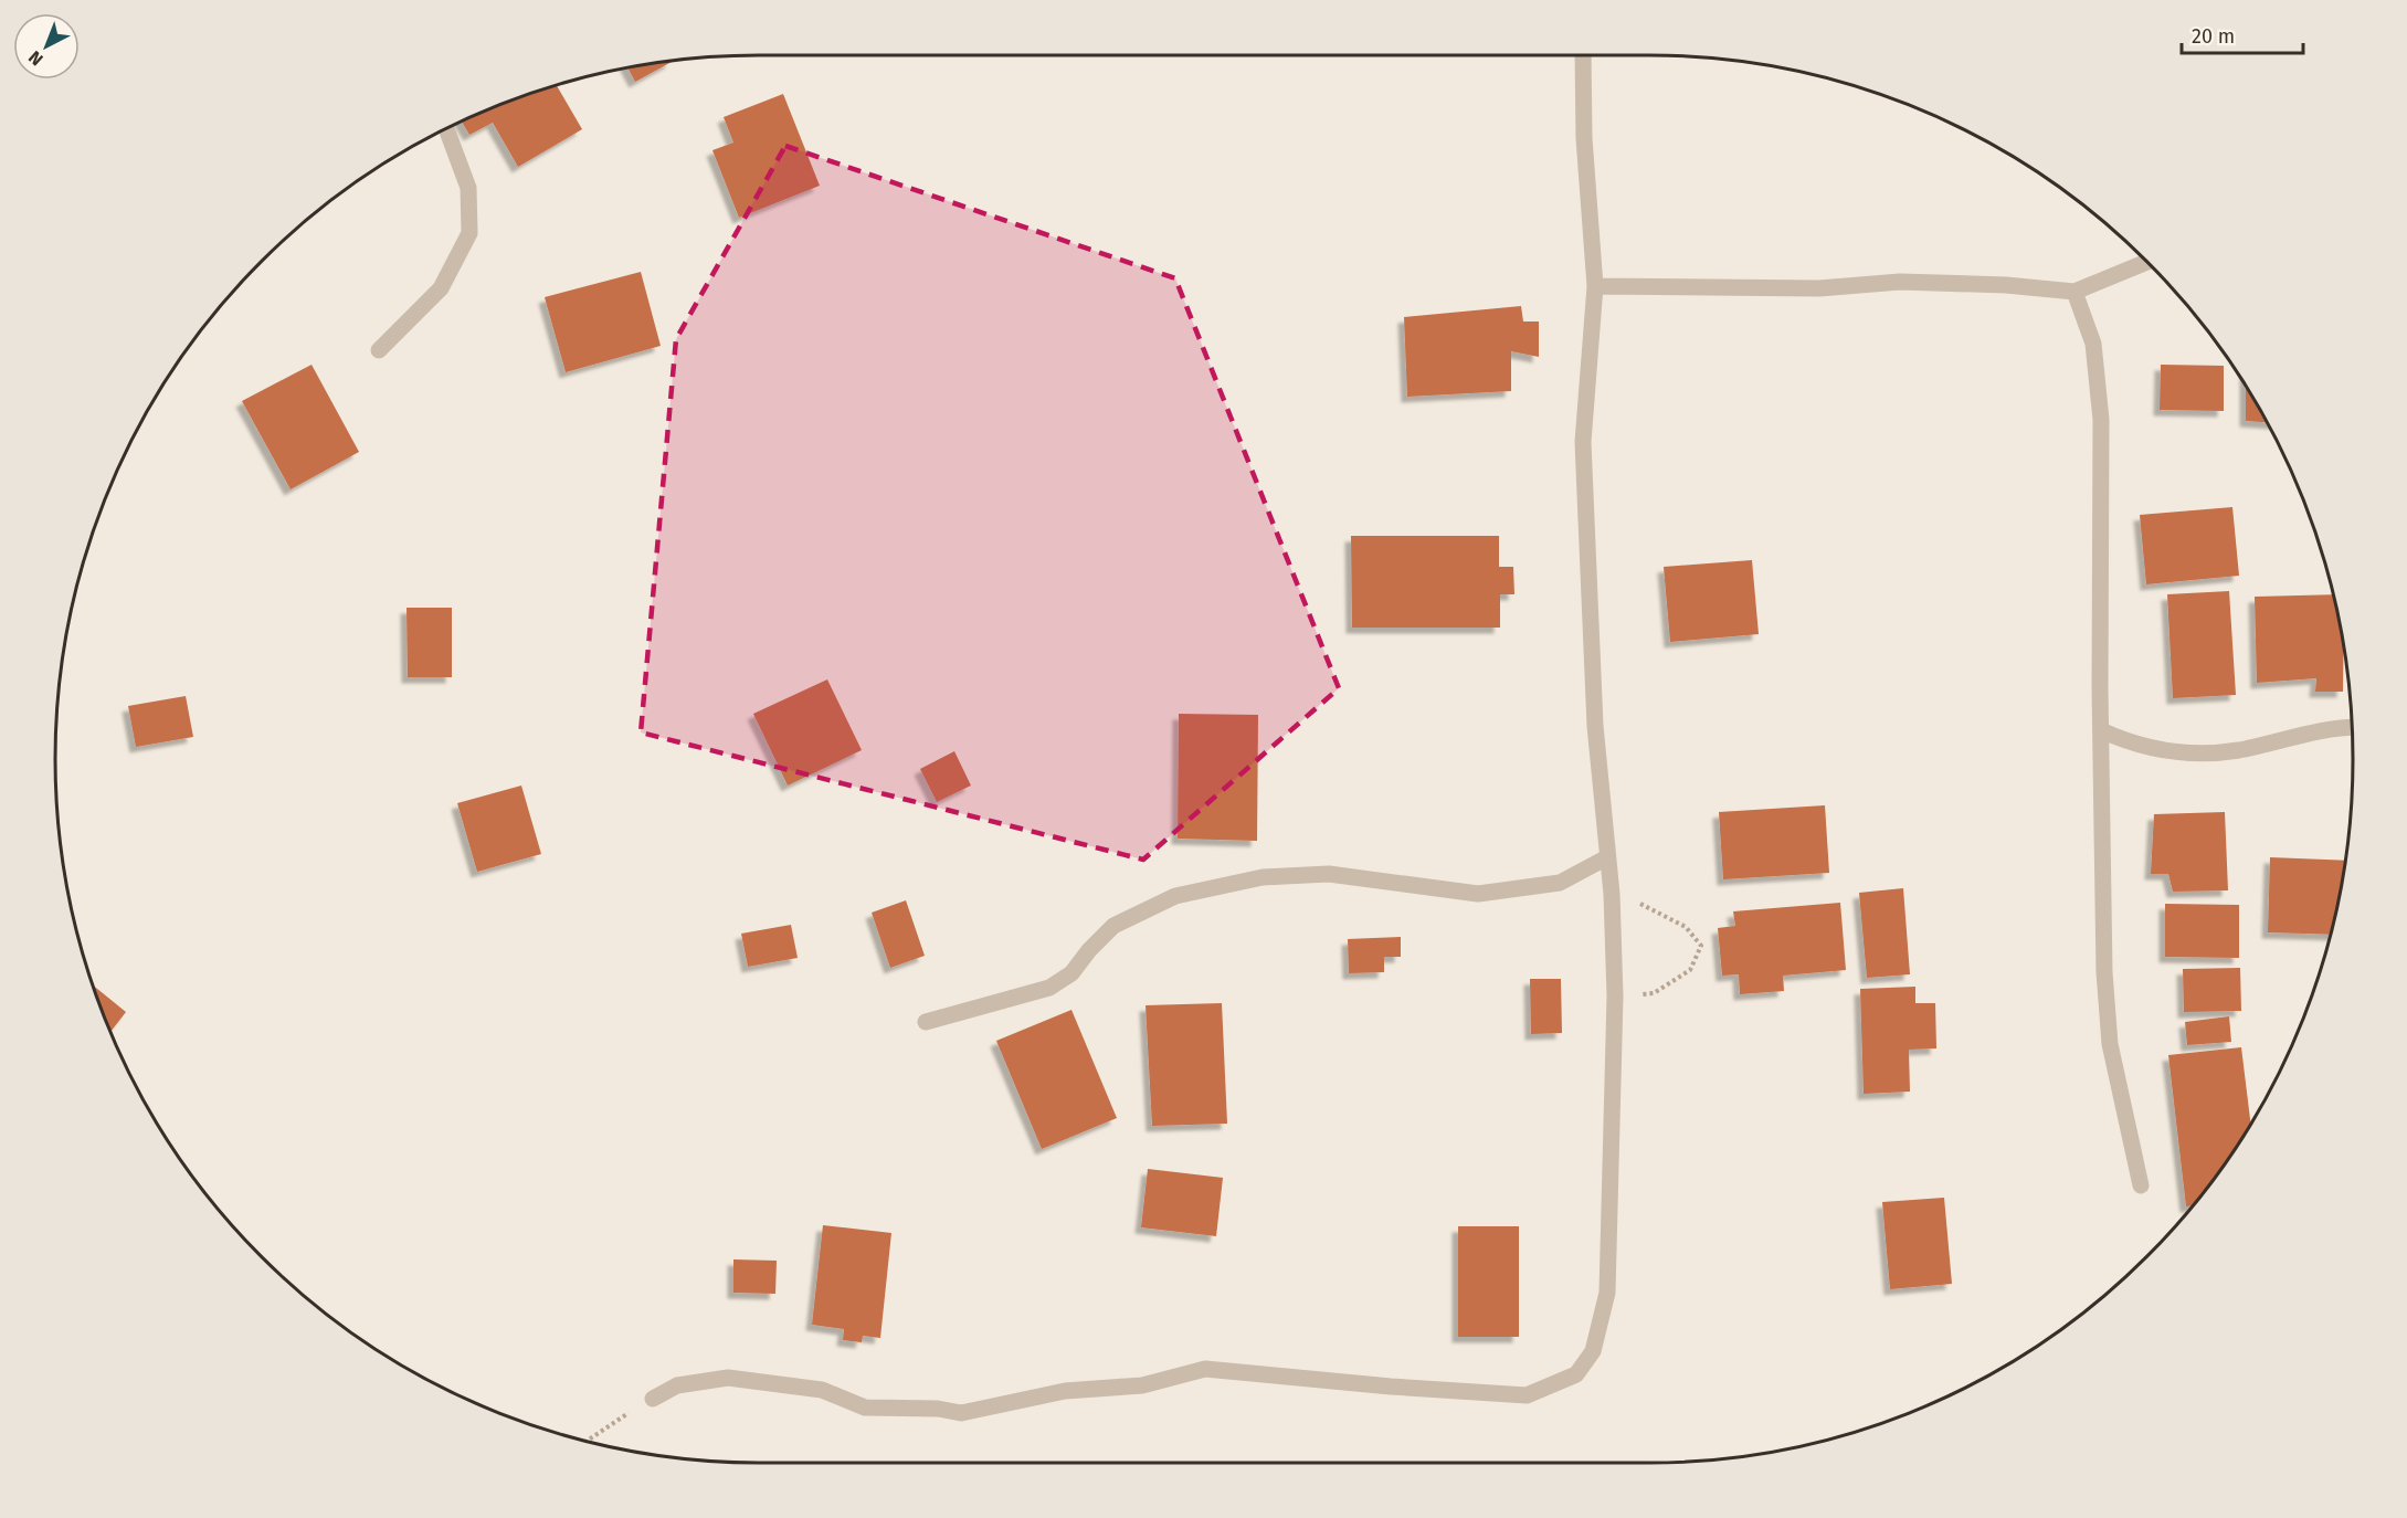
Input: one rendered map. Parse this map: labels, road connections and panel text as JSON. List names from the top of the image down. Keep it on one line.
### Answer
{"scale_bar":"20 m","north":"bottom left"}
